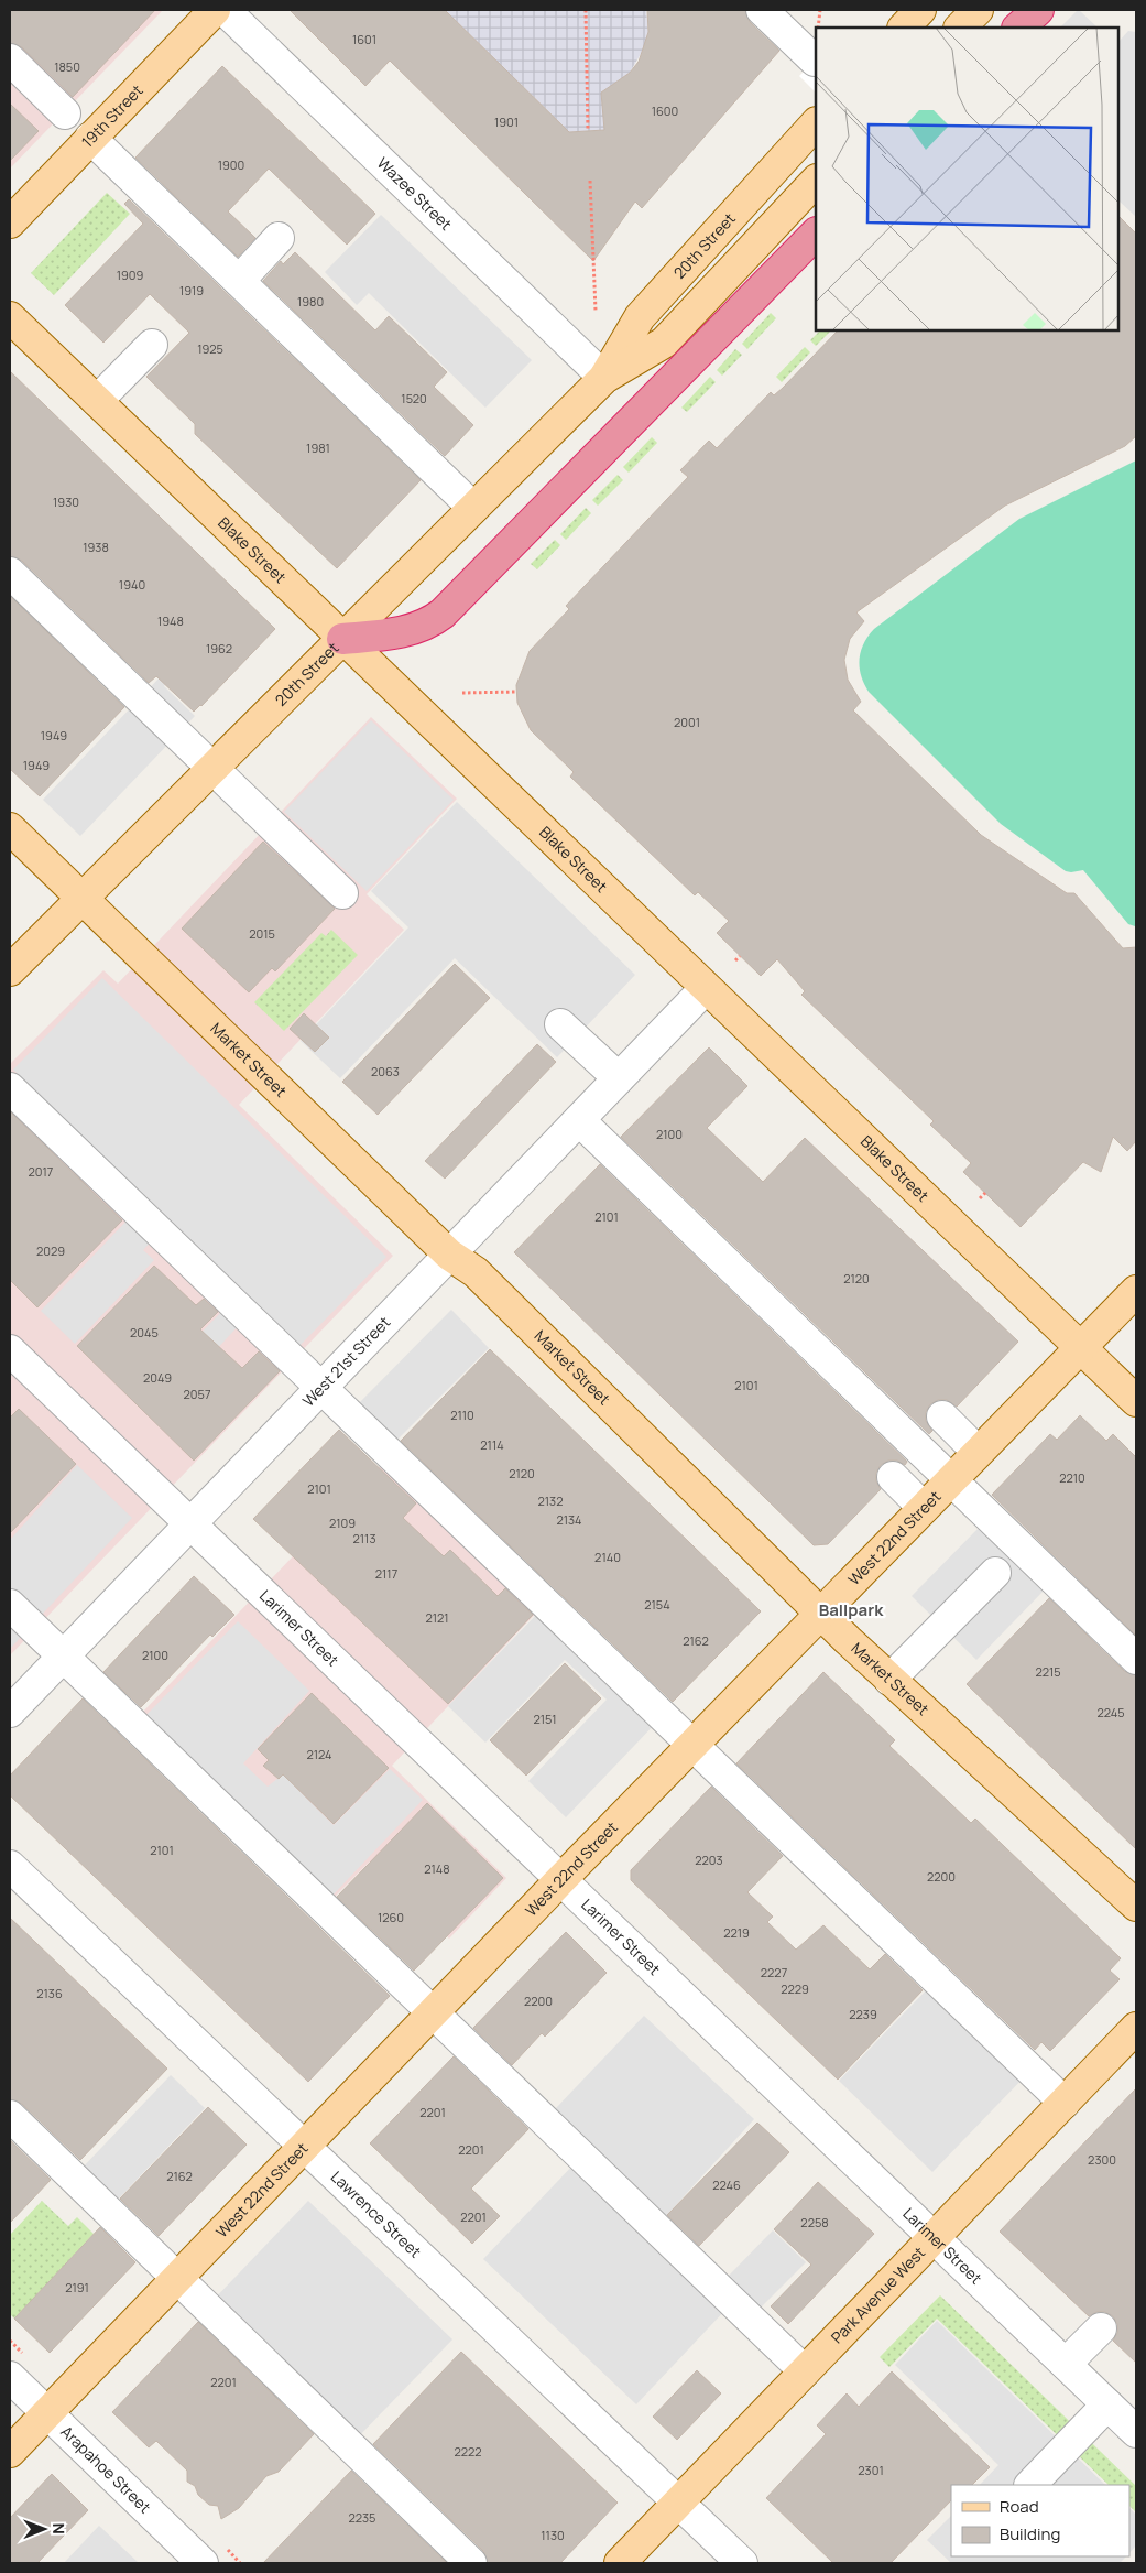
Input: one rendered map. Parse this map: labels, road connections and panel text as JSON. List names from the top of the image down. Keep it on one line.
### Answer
{"streets":{"main road":["19th Street","20th Street","Blake Street","Market Street","West 22nd Street","Park Avenue West"],"street":["Wazee Street","West 21st Street","Larimer Street","Lawrence Street","Arapahoe Street"]},"crossings":[["Wazee Street","20th Street"],["20th Street","Blake Street"],["20th Street","Market Street"],["Blake Street","West 21st Street"],["Blake Street","West 22nd Street"],["Market Street","West 21st Street"],["Market Street","West 22nd Street"],["West 21st Street","Larimer Street"],["West 22nd Street","Larimer Street"],["West 22nd Street","Lawrence Street"],["West 22nd Street","Arapahoe Street"],["Larimer Street","Park Avenue West"],["Lawrence Street","Park Avenue West"]],"districts":["Ballpark"],"house_numbers":["1601","1850","1600","1901","1900","1909","1919","1980","1925","1520","1981","1930","1938","1940","1948","1962","2001","1949","1949","2015","2063","2100","2017","2101","2029","2120","2045","2049","2101","2057","2110","2114","2120","2210","2101","2132","2134","2109","2113","2140","2117","2154","2121","2162","2100","2215","2245","2151","2124","2101","2203","2148","2200","1260","2219","2227","2229","2136","2200","2239","2201","2201","2300","2162","2246","2201","2258","2191","2201","2222","2301","2235","1130"],"legend":["Road","Building"],"north":"right"}
